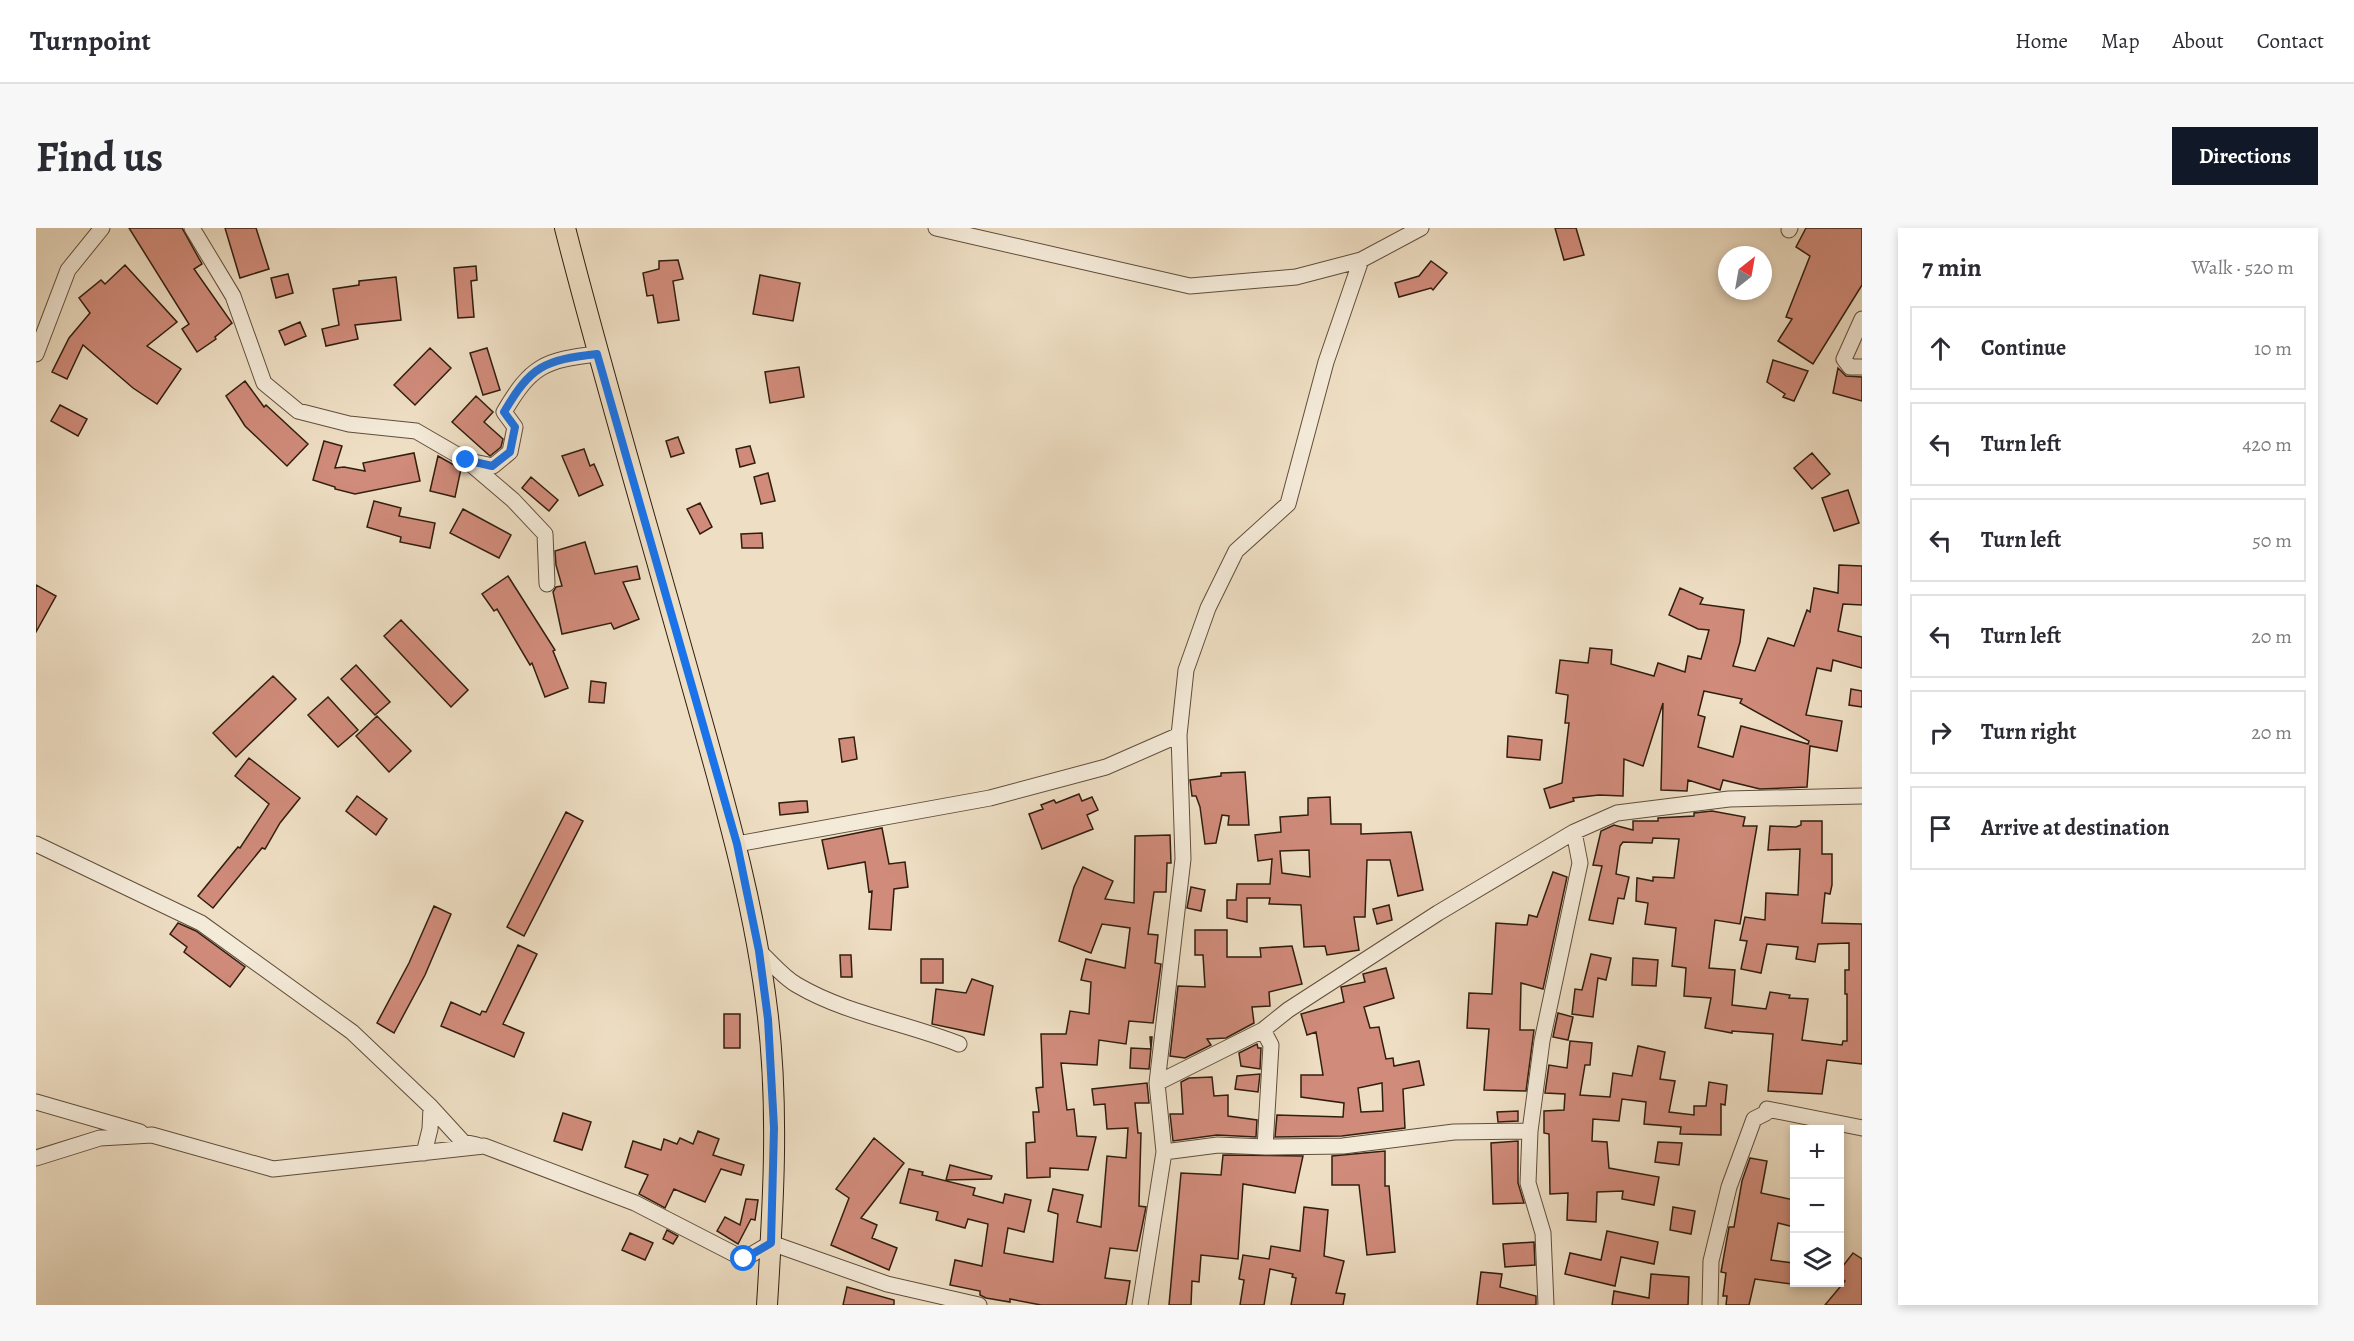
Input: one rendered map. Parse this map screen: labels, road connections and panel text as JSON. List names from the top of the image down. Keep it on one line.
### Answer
{"north":"top right","page":{"header":"Turnpoint","nav":["Home","Map","About","Contact"],"buttons":"Directions","title":"Find us","heading":["7 min","Walk · 520 m"],"list":[["Continue","10 m"],["Turn left","420 m"],["Turn left","50 m"],["Turn left","20 m"],["Turn right","20 m"],"Arrive at destination"],"map_buttons":["+","−"]}}
